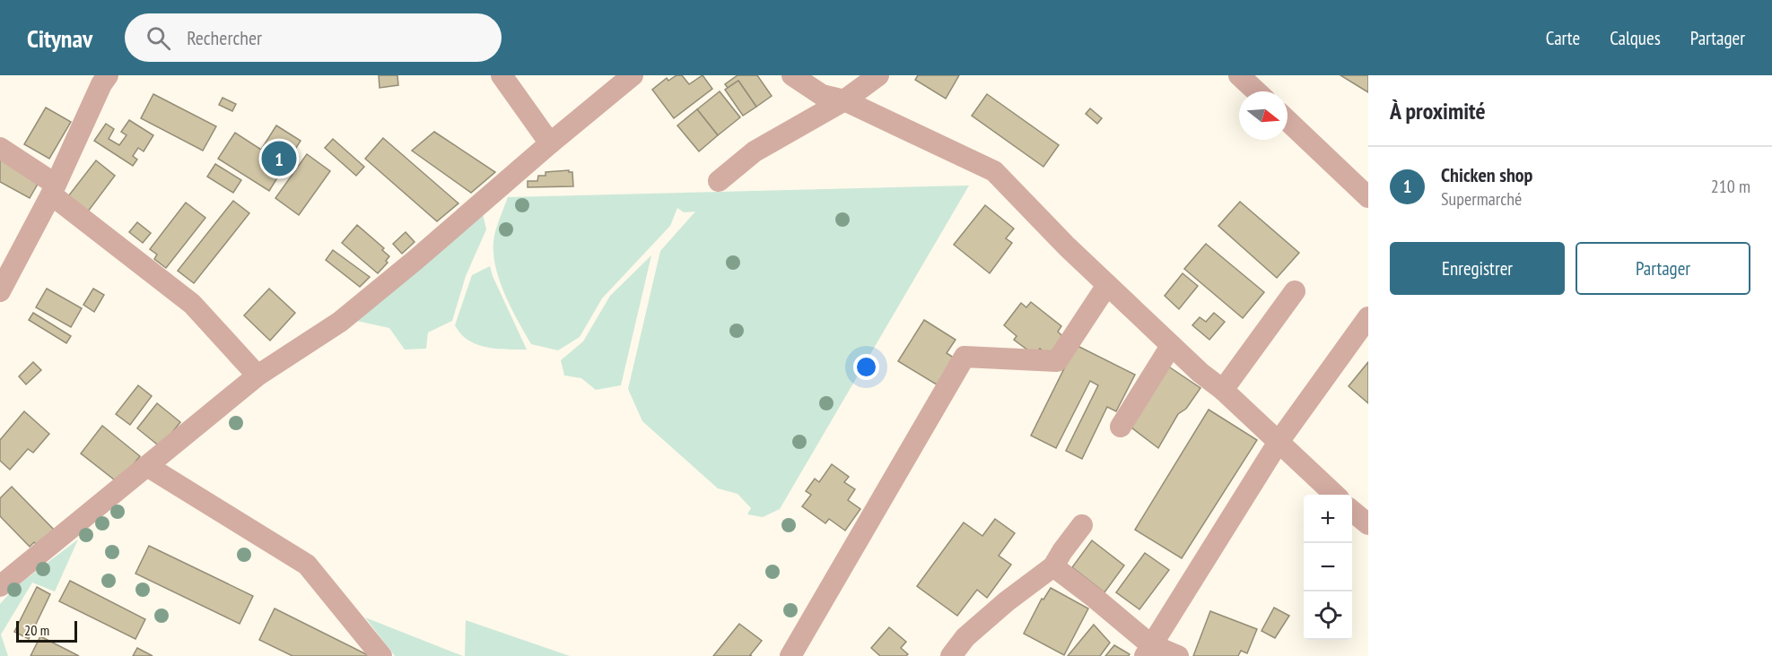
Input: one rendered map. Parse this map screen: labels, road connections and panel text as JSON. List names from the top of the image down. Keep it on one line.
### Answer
{"scale_bar":"20 m","north":"right","page":{"header":"Citynav","search":"Rechercher","nav":["Carte","Calques","Partager"],"heading":"À proximité","pins":"1","list":[{"mark":"1","name":"Chicken shop","note":"Supermarché","value":"210 m"}],"buttons":["Enregistrer","Partager"],"map_buttons":["+","−"],"scale":"20 m"}}
